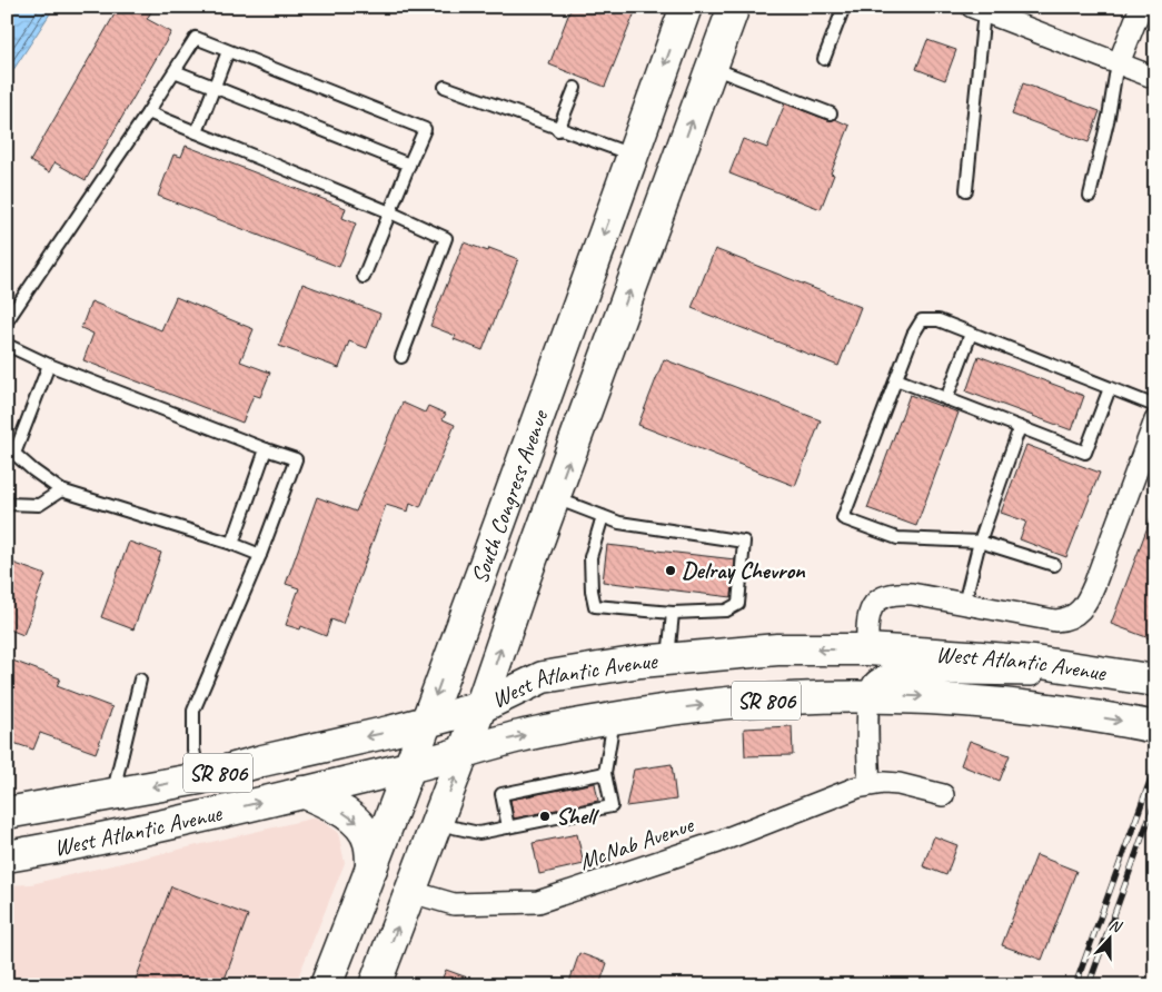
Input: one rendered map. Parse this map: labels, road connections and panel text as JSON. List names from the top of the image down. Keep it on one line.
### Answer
{"streets":{"main road":["South Congress Avenue","West Atlantic Avenue","SR 806"],"street":["McNab Avenue"]},"crossings":[["South Congress Avenue","West Atlantic Avenue"],["South Congress Avenue","McNab Avenue"]],"places":["Delray Chevron","Shell"],"north":"top"}
